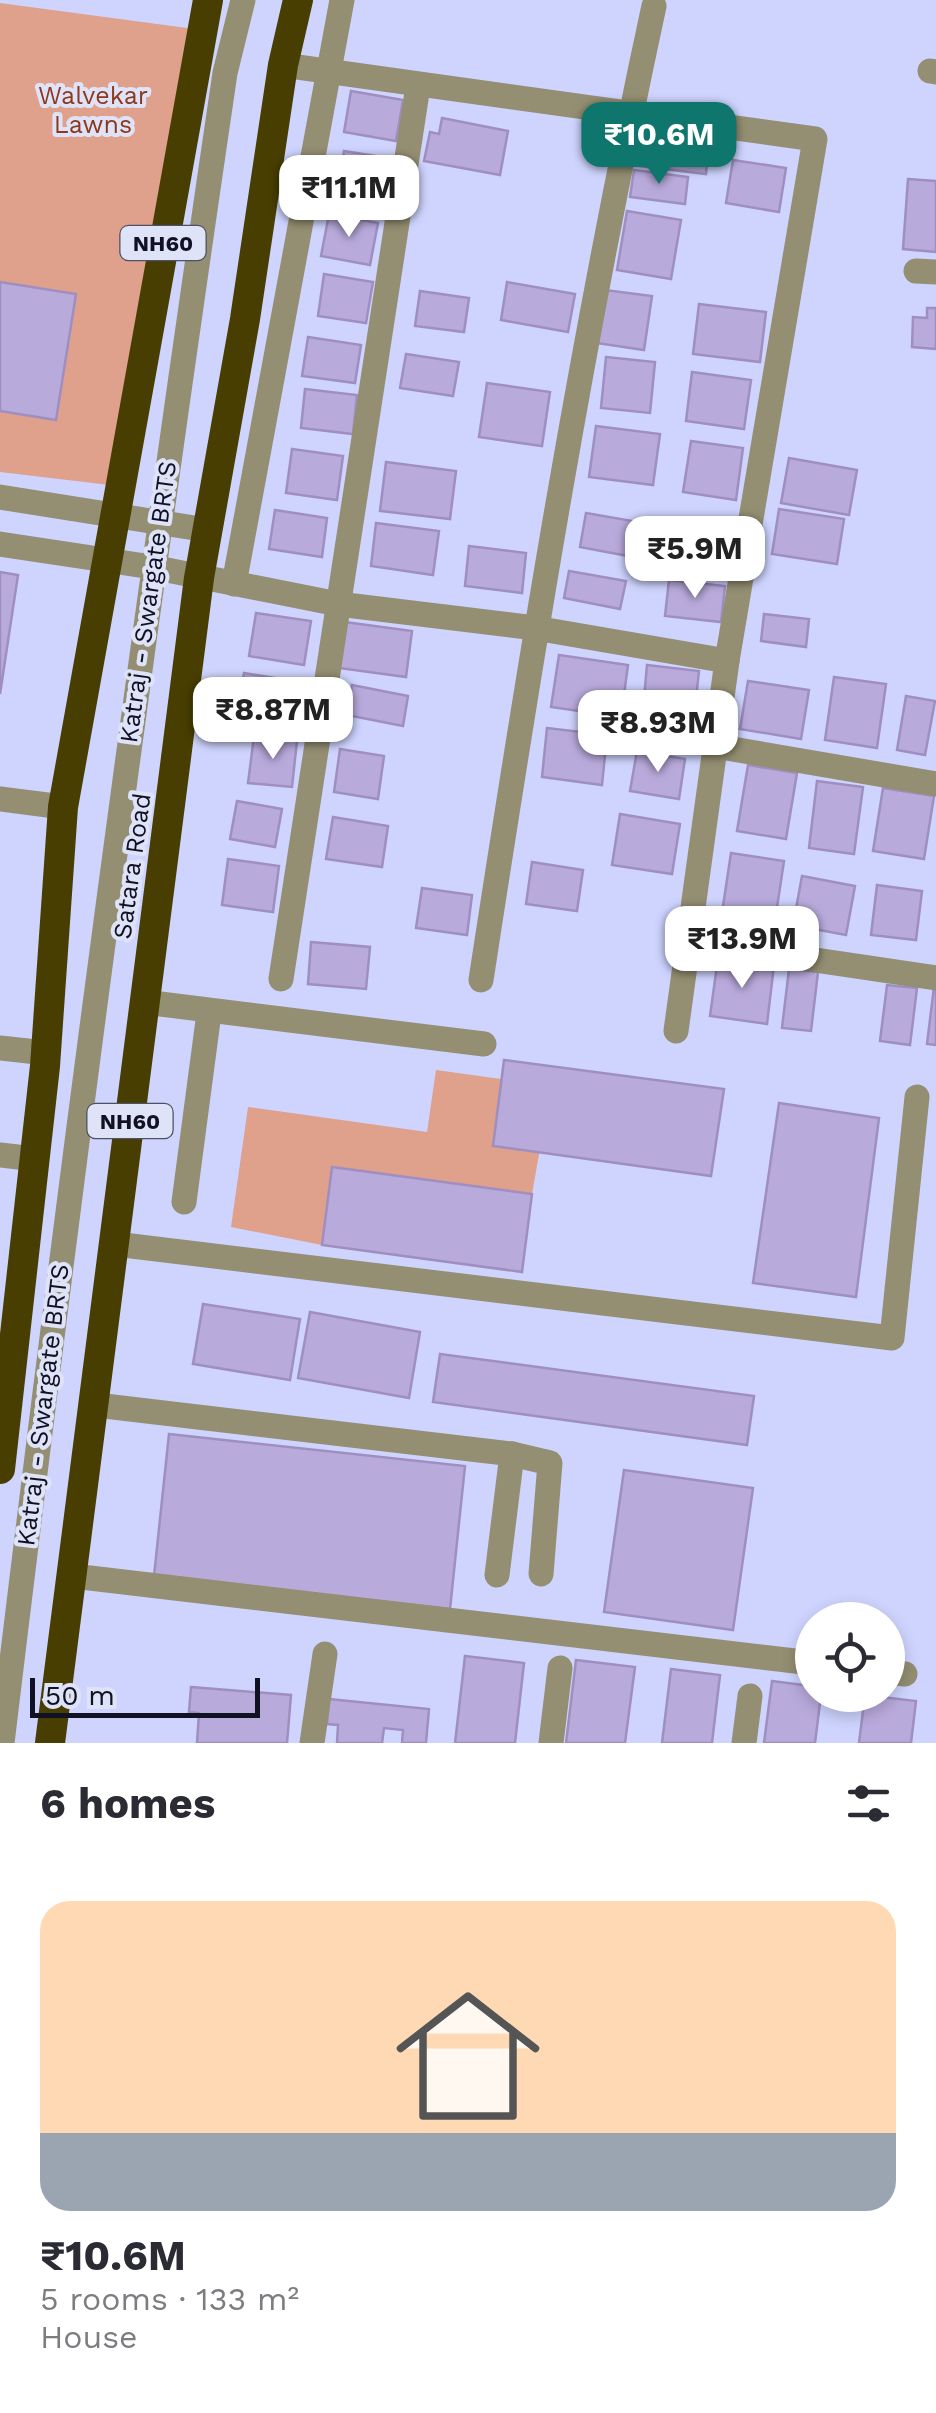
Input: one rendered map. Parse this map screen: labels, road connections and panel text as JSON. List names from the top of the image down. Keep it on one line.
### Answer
{"streets":{"highway":["NH60","Satara Road"],"street":["Katraj - Swargate BRTS"]},"parks":["Walvekar Lawns"],"scale_bar":"50 m","page":{"price":["₹10.6M","₹11.1M","₹5.9M","₹8.87M","₹8.93M","₹13.9M"],"scale":"50 m","heading":"6 homes","list":[{"name":"₹10.6M","note":"5 rooms · 133 m² · House"}]}}
